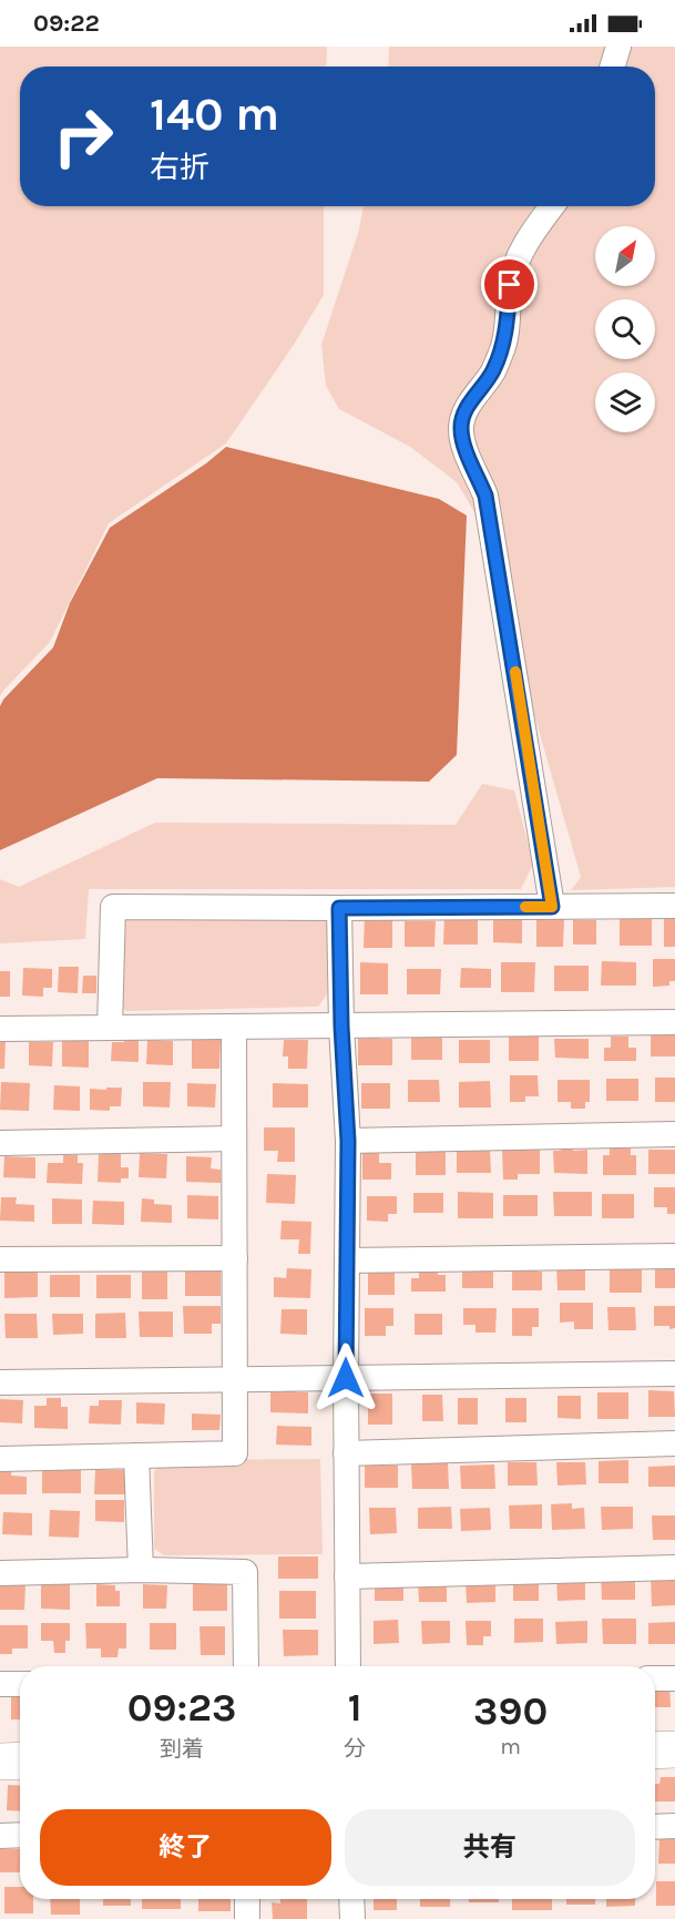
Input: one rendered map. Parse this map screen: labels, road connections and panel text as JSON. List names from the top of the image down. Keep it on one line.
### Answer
{"north":"top right","page":{"status":"09:22","turn":["140 m","右折"],"eta":["09:23","到着","1","分","390","m"],"buttons":["終了","共有"]}}
